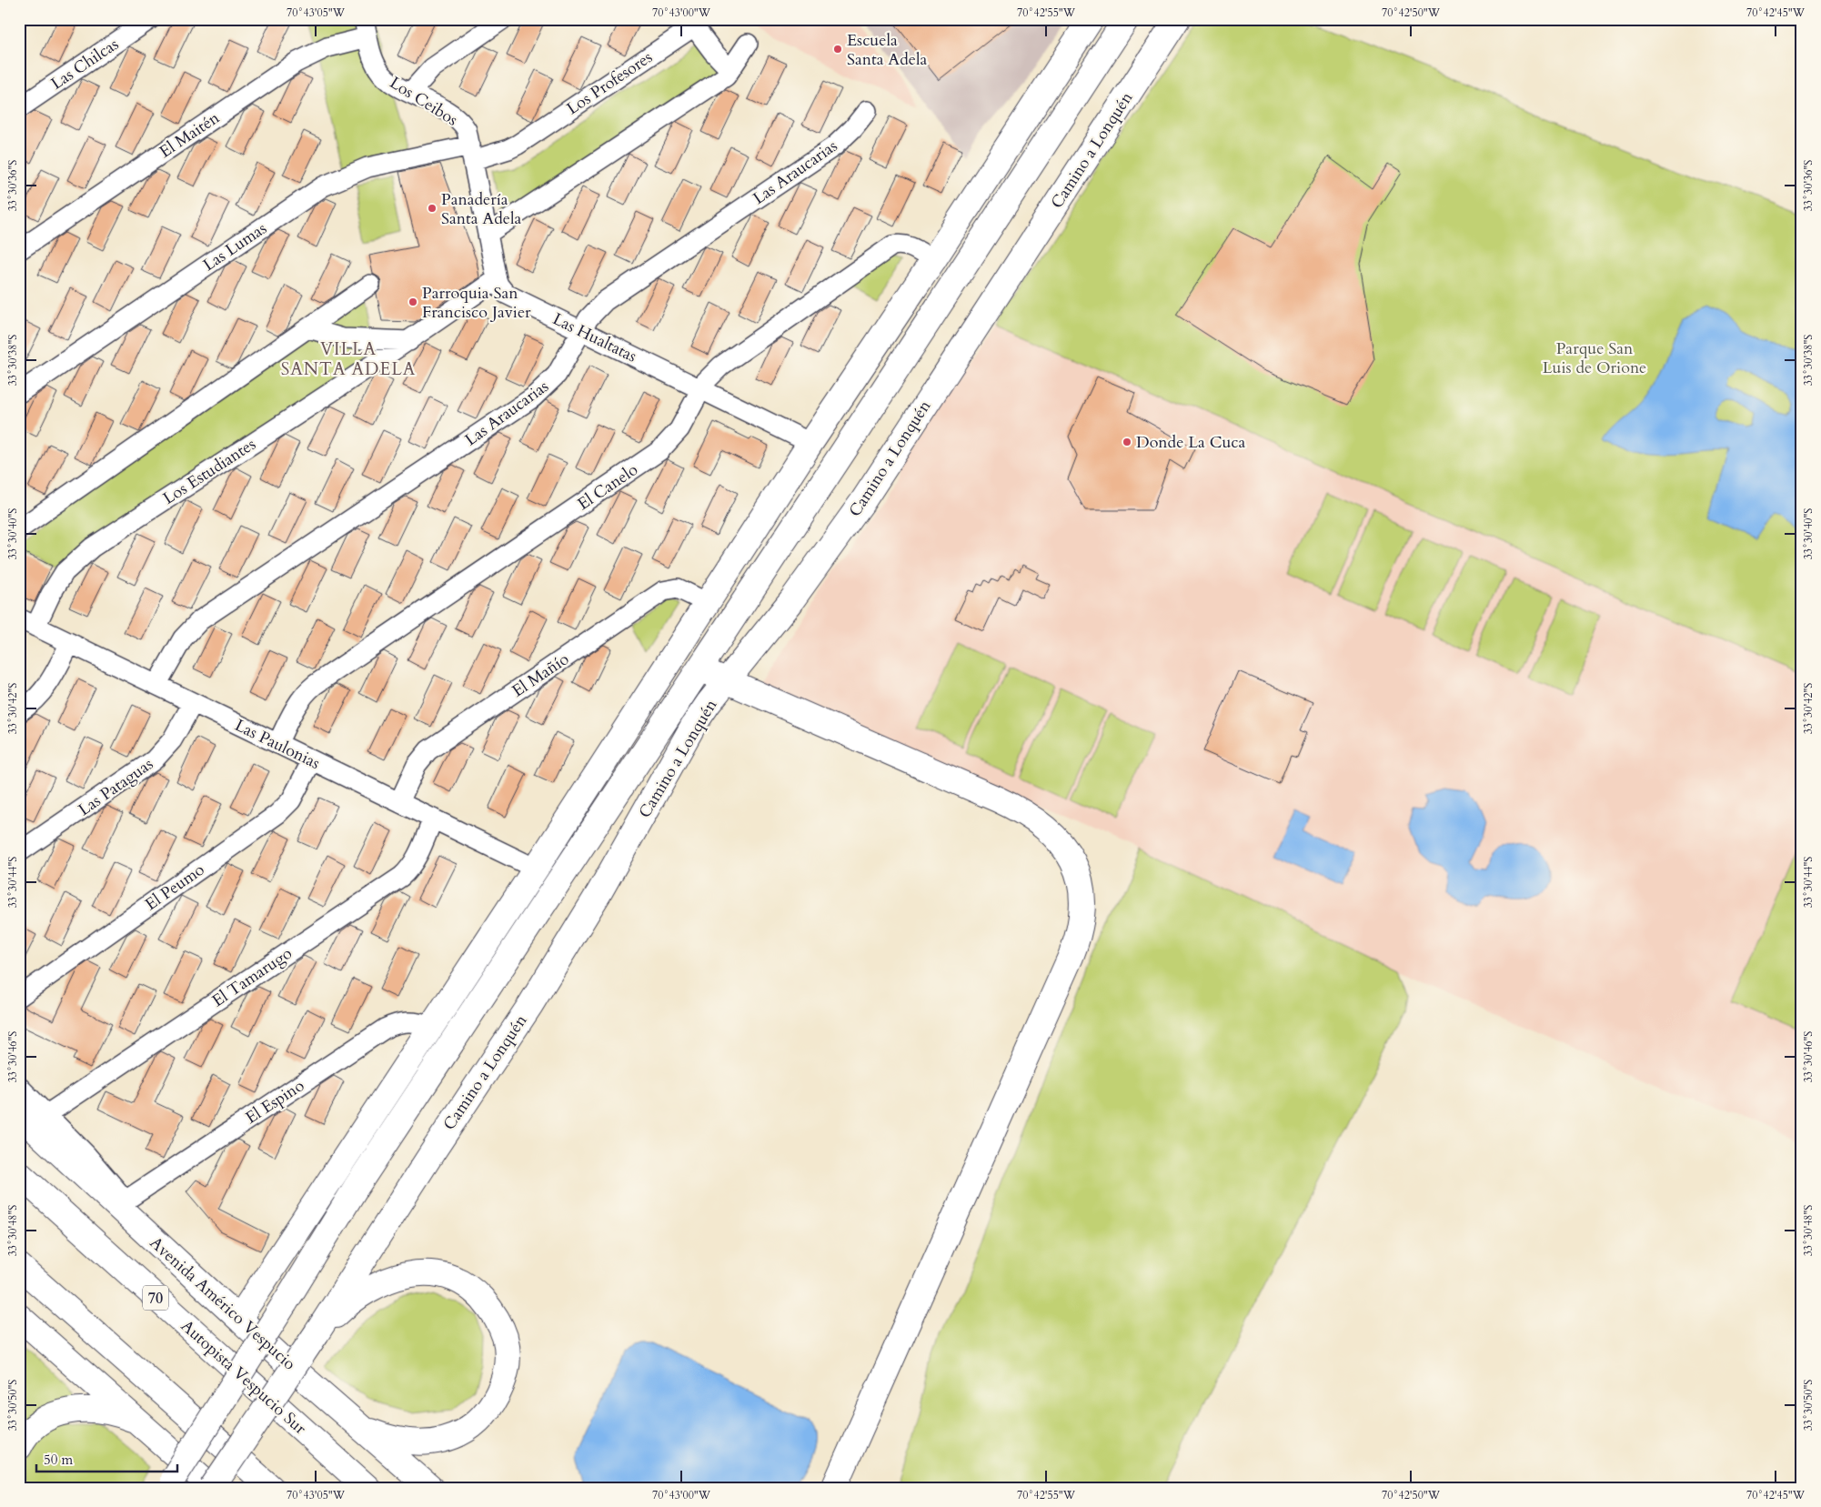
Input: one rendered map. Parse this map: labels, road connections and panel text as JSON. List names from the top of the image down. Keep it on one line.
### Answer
{"streets":{"main road":["Camino a Lonquén","70","Avenida Américo Vespucio","Autopista Vespucio Sur"],"street":["Las Chilcas","Los Profesores","Los Ceibos","El Maitén","Las Araucarias","Las Lumas","Las Hualtatas","Los Estudiantes","El Canelo","El Mañío","Las Paulonias","Las Pataguas","El Peumo","El Tamarugo","El Espino"]},"crossings":[["Los Profesores","Los Ceibos"],["Los Profesores","Las Lumas"],["Los Profesores","Las Hualtatas"],["Los Ceibos","El Maitén"],["Los Ceibos","Las Lumas"],["Los Ceibos","Las Hualtatas"],["Las Araucarias","Las Hualtatas"],["Las Araucarias","Las Paulonias"],["Las Lumas","Las Hualtatas"],["Las Hualtatas","Los Estudiantes"],["Las Hualtatas","El Canelo"],["Los Estudiantes","Las Paulonias"],["El Canelo","Las Paulonias"],["El Mañío","Las Paulonias"],["Las Paulonias","Las Pataguas"],["Las Paulonias","El Peumo"],["Las Paulonias","El Tamarugo"]],"districts":["VILLA SANTA ADELA"],"parks":["Parque San Luis de Orione"],"places":["Escuela Santa Adela","Panadería Santa Adela","Parroquia San Francisco Javier","Donde La Cuca"],"scale_bar":"50 m","coordinates":["70°43'05\"W","70°43'00\"W","70°42'55\"W","70°42'50\"W","70°42'45\"W","33°30'36\"S","33°30'38\"S","33°30'40\"S","33°30'42\"S","33°30'44\"S","33°30'46\"S","33°30'48\"S","33°30'50\"S"]}
